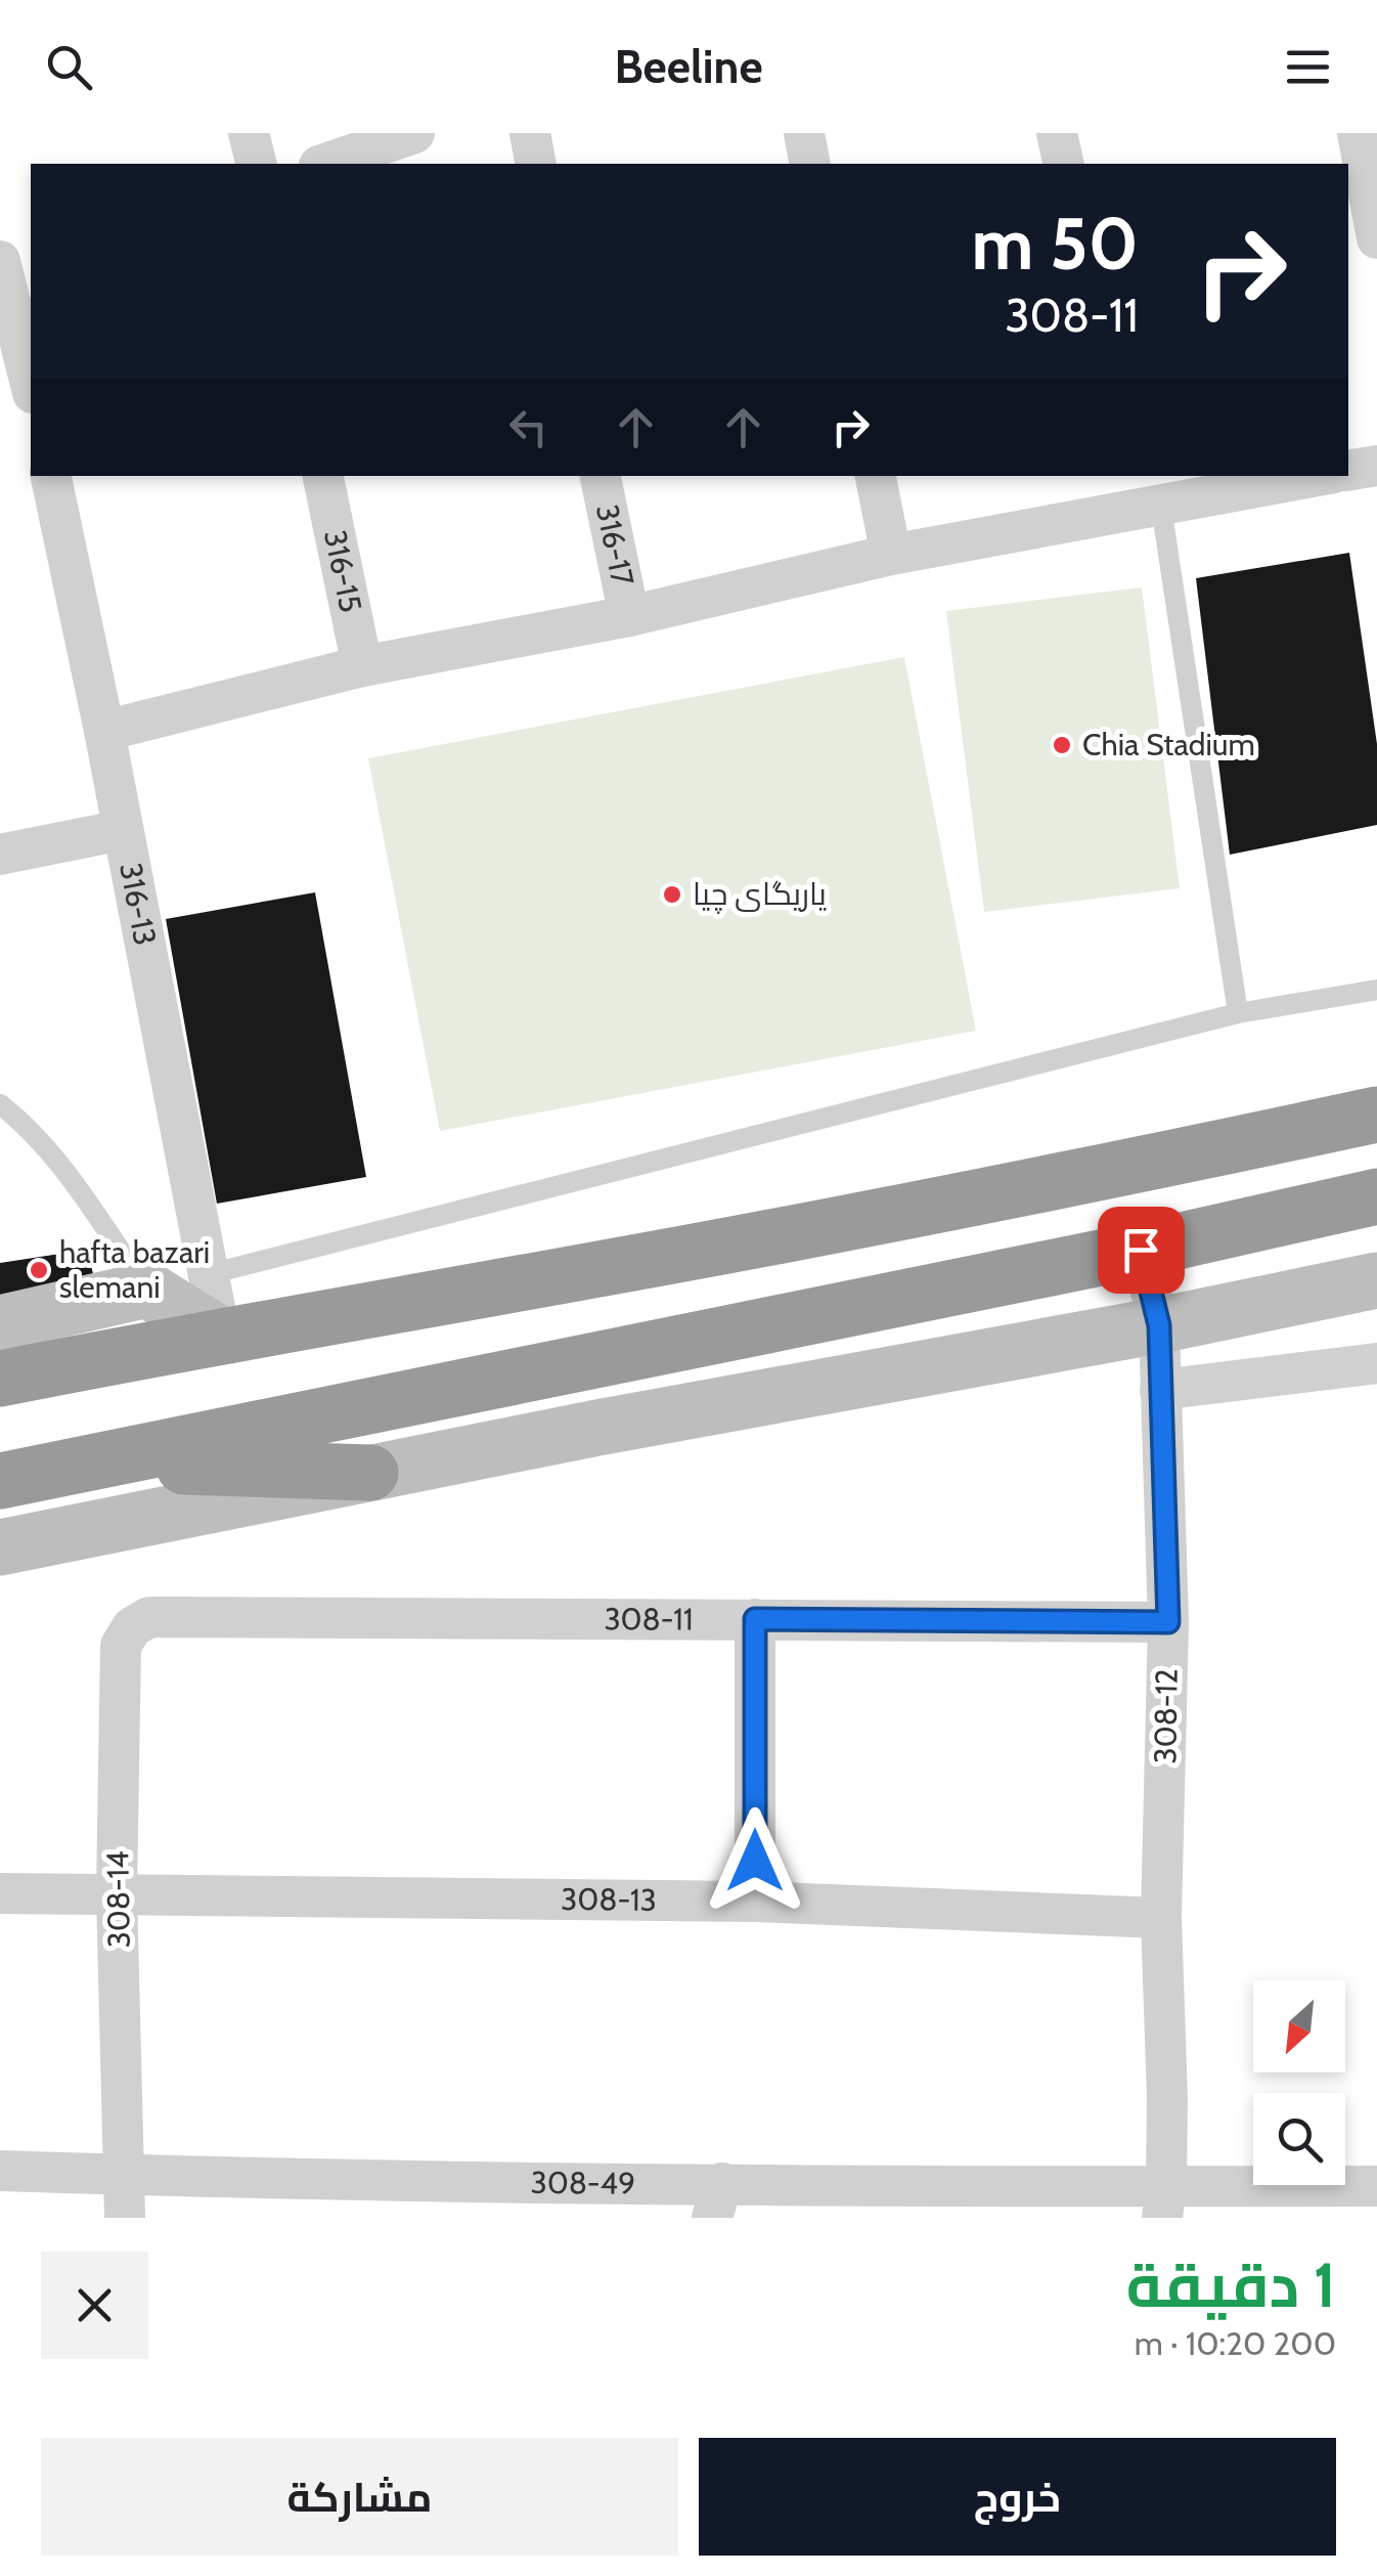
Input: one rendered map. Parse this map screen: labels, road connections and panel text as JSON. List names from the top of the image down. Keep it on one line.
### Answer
{"streets":{"street":["316-17","316-15","316-13","308-11","308-12","308-14","308-13","308-49"]},"crossings":[["308-11","308-12"],["308-11","308-14"],["308-12","308-13"],["308-12","308-49"],["308-14","308-13"],["308-14","308-49"]],"places":["Chia Stadium","یاریگای چیا","hafta bazari slemani"],"north":"bottom left","page":{"header":"Beeline","turn":["50 m","308-11"],"heading":["1 دقيقة","200 m · 10:20"],"buttons":["خروج","مشاركة"]}}
